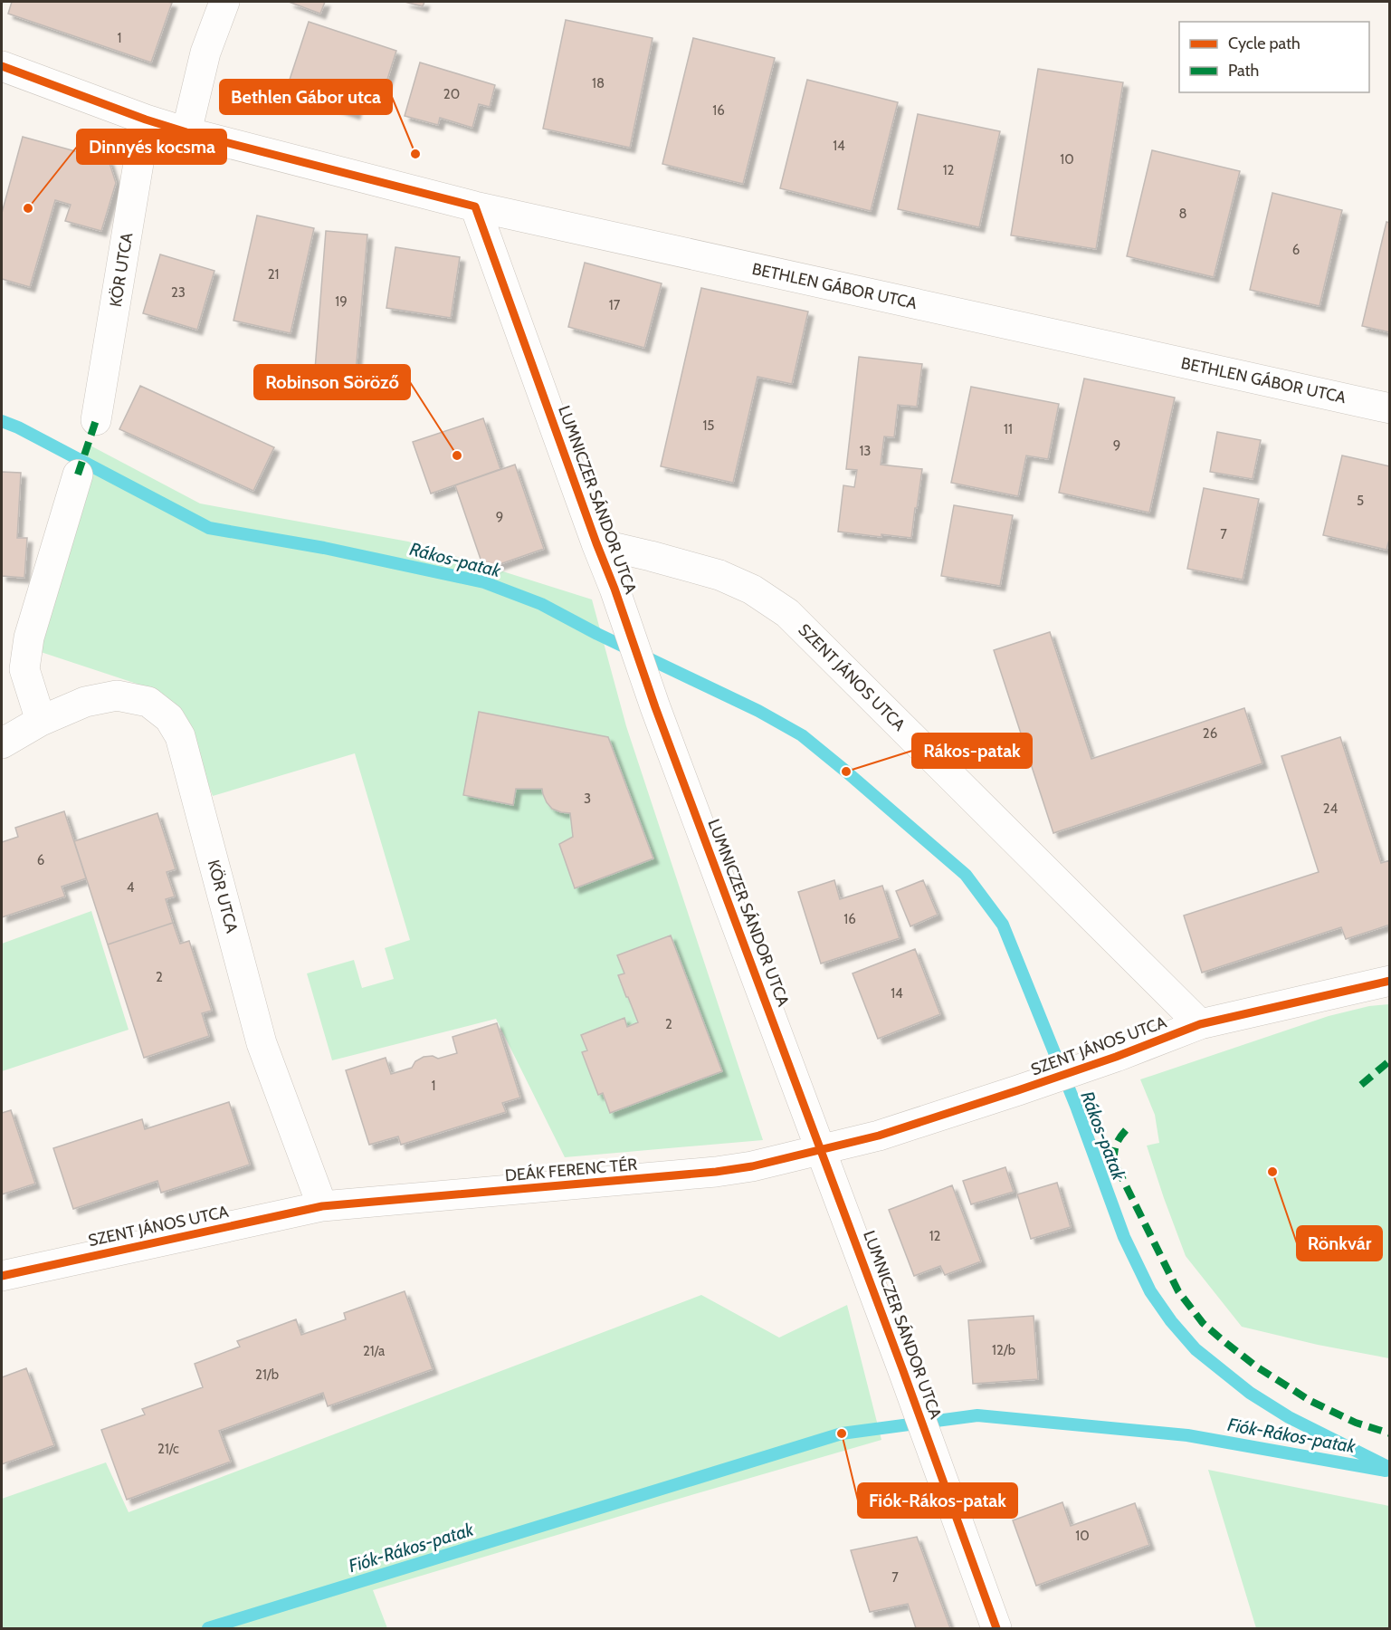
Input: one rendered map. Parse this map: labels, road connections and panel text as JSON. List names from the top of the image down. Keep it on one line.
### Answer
{"streets":{"street":["KÖR UTCA","BETHLEN GÁBOR UTCA","LUMNICZER SÁNDOR UTCA","SZENT JÁNOS UTCA","DEÁK FERENC TÉR"]},"crossings":[["KÖR UTCA","BETHLEN GÁBOR UTCA"],["KÖR UTCA","SZENT JÁNOS UTCA"],["KÖR UTCA","DEÁK FERENC TÉR"],["BETHLEN GÁBOR UTCA","LUMNICZER SÁNDOR UTCA"],["LUMNICZER SÁNDOR UTCA","SZENT JÁNOS UTCA"],["LUMNICZER SÁNDOR UTCA","DEÁK FERENC TÉR"],["SZENT JÁNOS UTCA","DEÁK FERENC TÉR"]],"water":["Rákos-patak","Fiók-Rákos-patak"],"places":["Bethlen Gábor utca","Dinnyés kocsma","Robinson Söröző","Rákos-patak","Rönkvár","Fiók-Rákos-patak"],"house_numbers":["1","18","20","16","14","10","12","8","6","21","23","19","17","15","11","9","13","5","9","7","26","3","24","6","4","16","2","14","2","1","12","12/b","21/a","21/b","21/c","10","7"],"legend":["Cycle path","Path"]}
